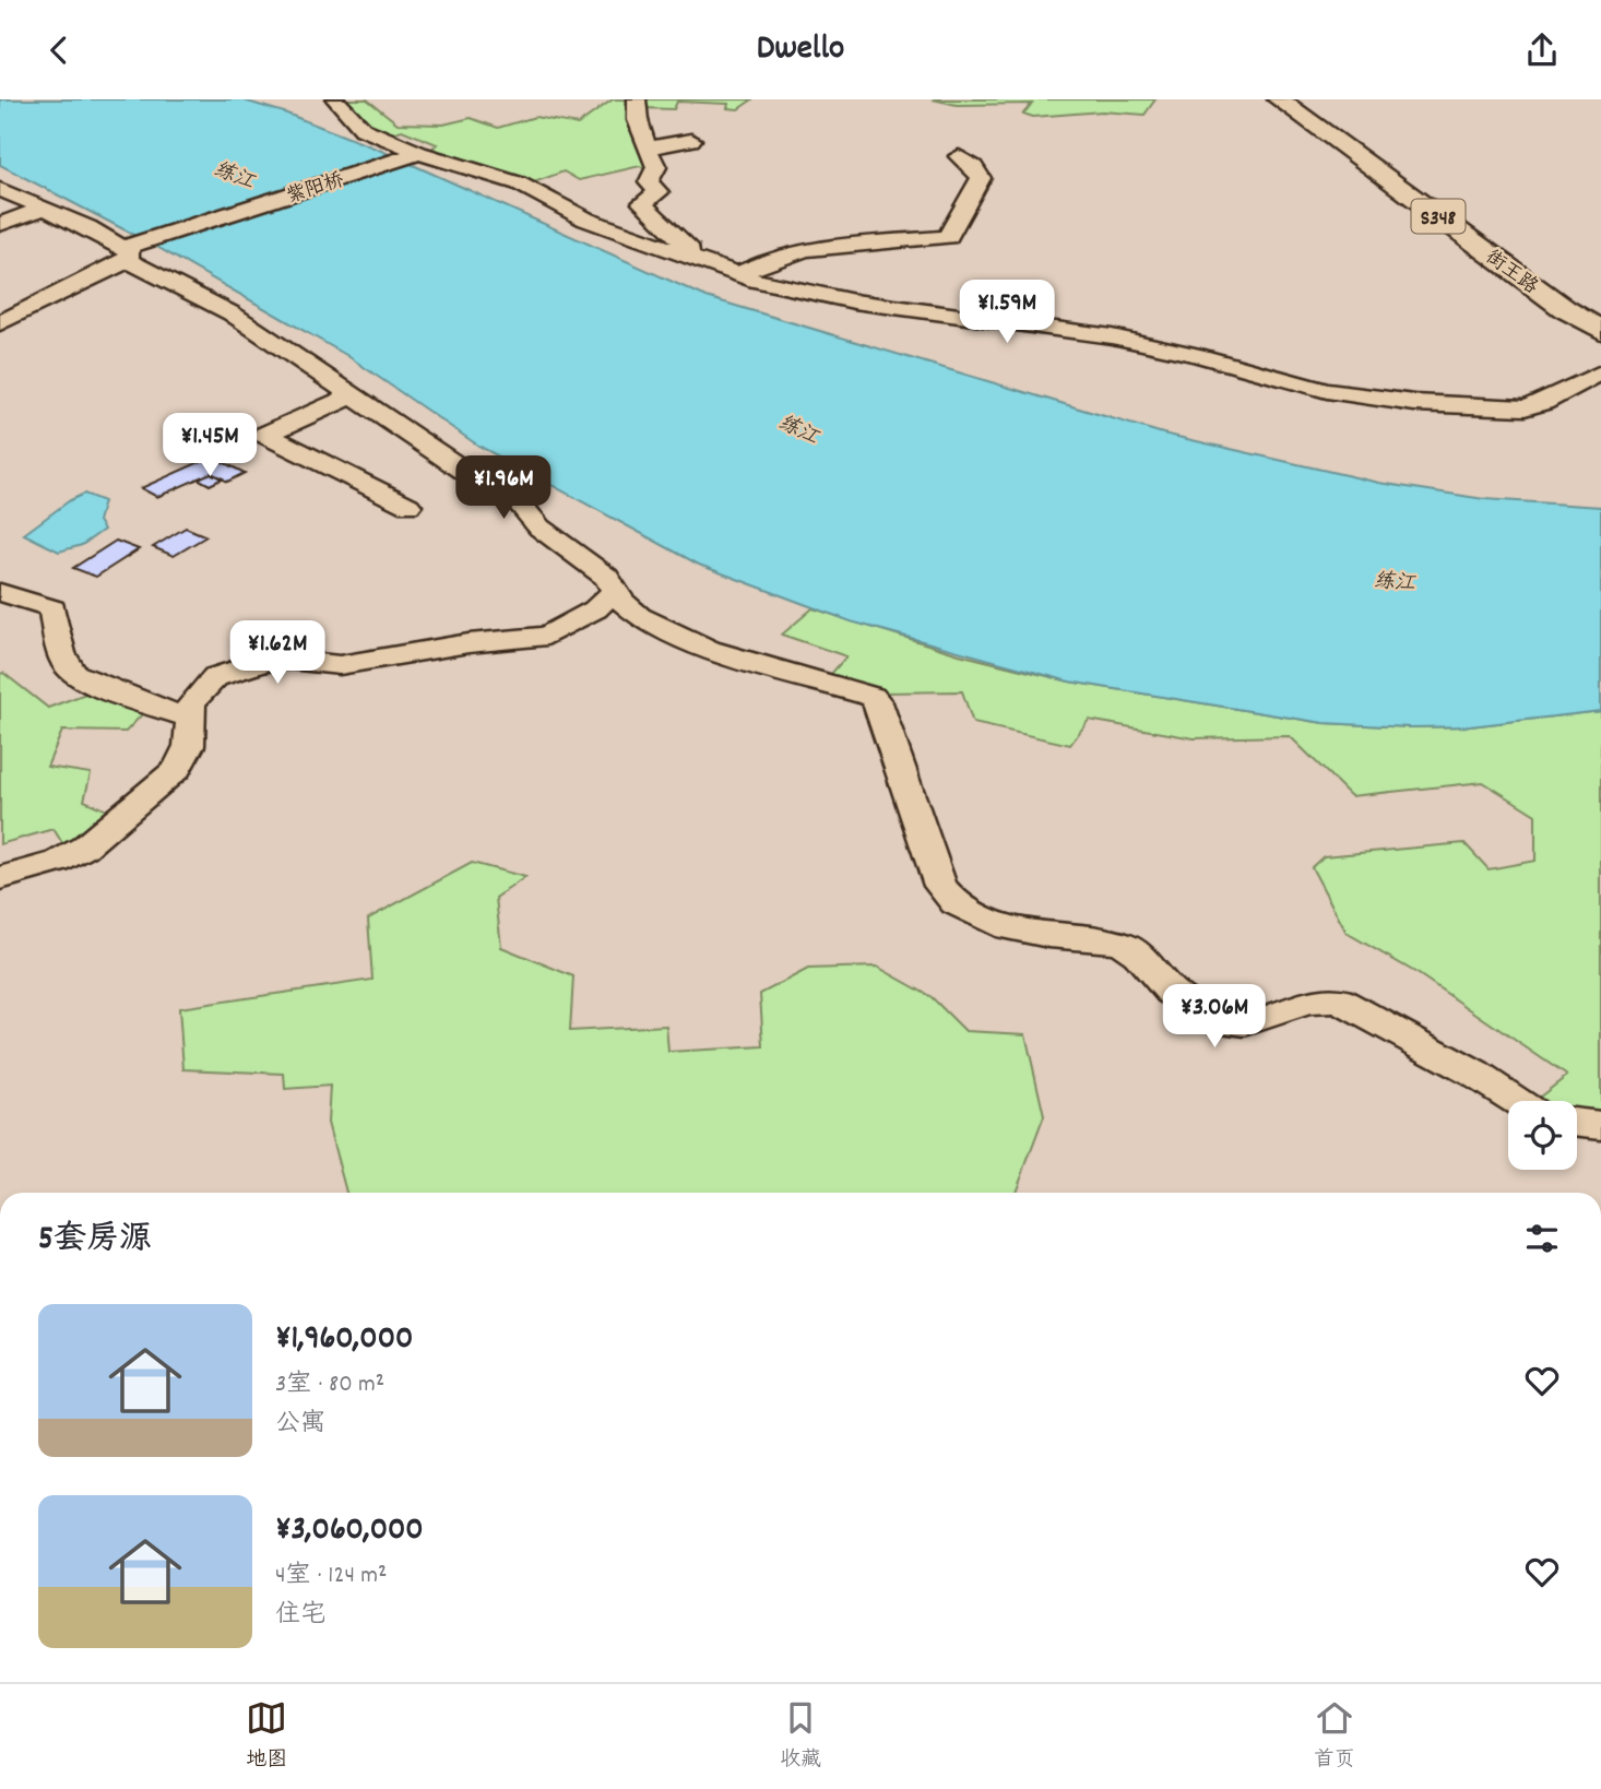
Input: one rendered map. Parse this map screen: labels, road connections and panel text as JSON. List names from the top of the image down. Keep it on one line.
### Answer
{"streets":{"main road":["S348","街王路"],"street":["紫阳桥"]},"water":["练江"],"page":{"header":"Dwello","price":["¥1.59M","¥1.45M","¥1.96M","¥1.62M","¥3.06M"],"heading":"5套房源","list":[{"name":"¥1,960,000","note":"3室 · 80 m² · 公寓"},{"name":"¥3,060,000","note":"4室 · 124 m² · 住宅"}],"tabs":["地图","收藏","首页"]}}
